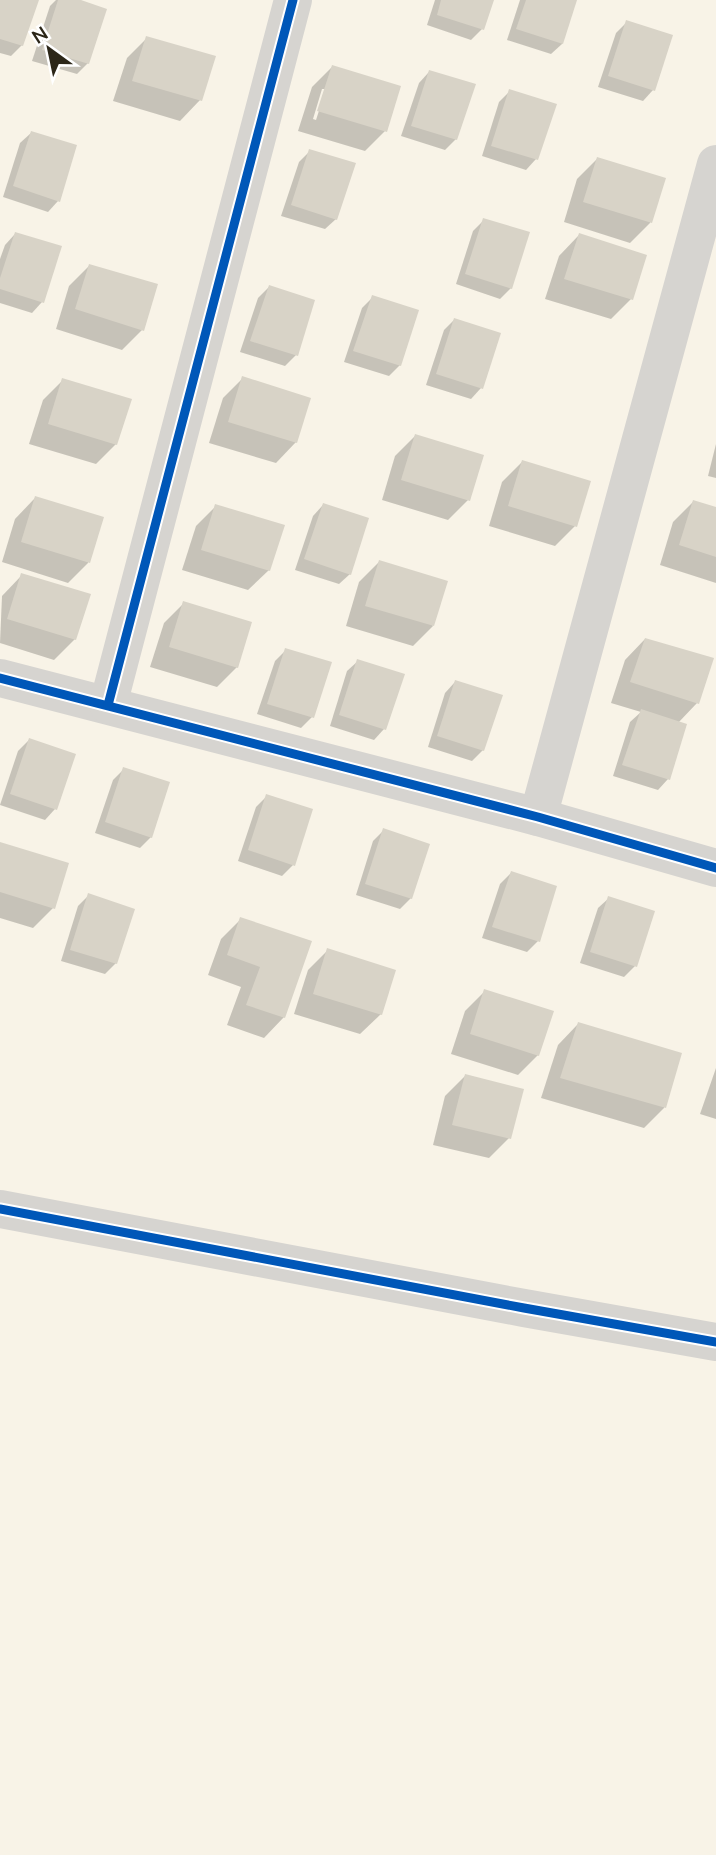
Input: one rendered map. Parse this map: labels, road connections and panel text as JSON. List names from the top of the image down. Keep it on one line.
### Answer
{"north":"top left"}
